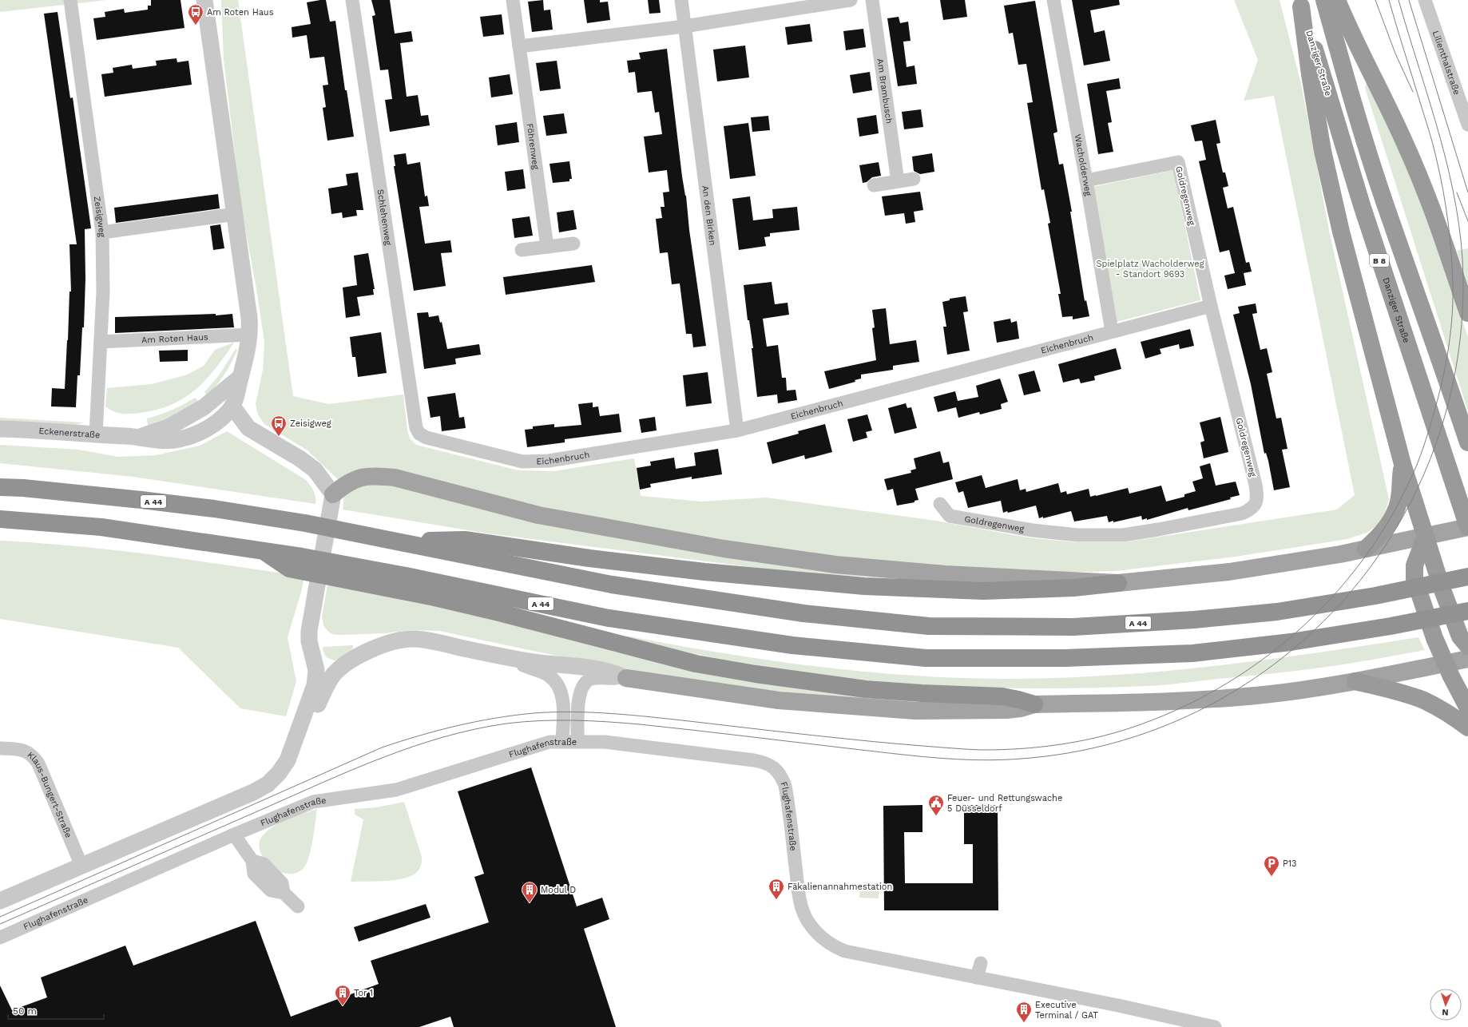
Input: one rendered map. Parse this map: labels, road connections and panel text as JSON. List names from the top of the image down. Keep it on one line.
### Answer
{"streets":{"highway":["Danziger Straße","B 8","A 44"],"street":["Lilienthalstraße","Am Brambusch","Föhrenweg","Wacholderweg","Goldregenweg","An den Birken","Zeisigweg","Schlehenweg","Am Roten Haus","Eichenbruch","Eckenerstraße","Flughafenstraße","Klaus-Bungert-Straße"]},"crossings":[["Wacholderweg","Goldregenweg"],["Wacholderweg","Eichenbruch"],["Goldregenweg","Eichenbruch"],["An den Birken","Eichenbruch"],["Zeisigweg","Am Roten Haus"],["Zeisigweg","Eckenerstraße"],["Schlehenweg","Eichenbruch"]],"parks":["Spielplatz Wacholderweg - Standort 9693"],"places":{"bus stop":["Am Roten Haus","Zeisigweg"],"public building":["Feuer- und Rettungswache 5 Düsseldorf"],"parking":["P13"],"building":["Fäkalienannahmestation","Modul D","Tor 1","Executive Terminal / GAT"]},"scale_bar":"50 m","north":"bottom"}
